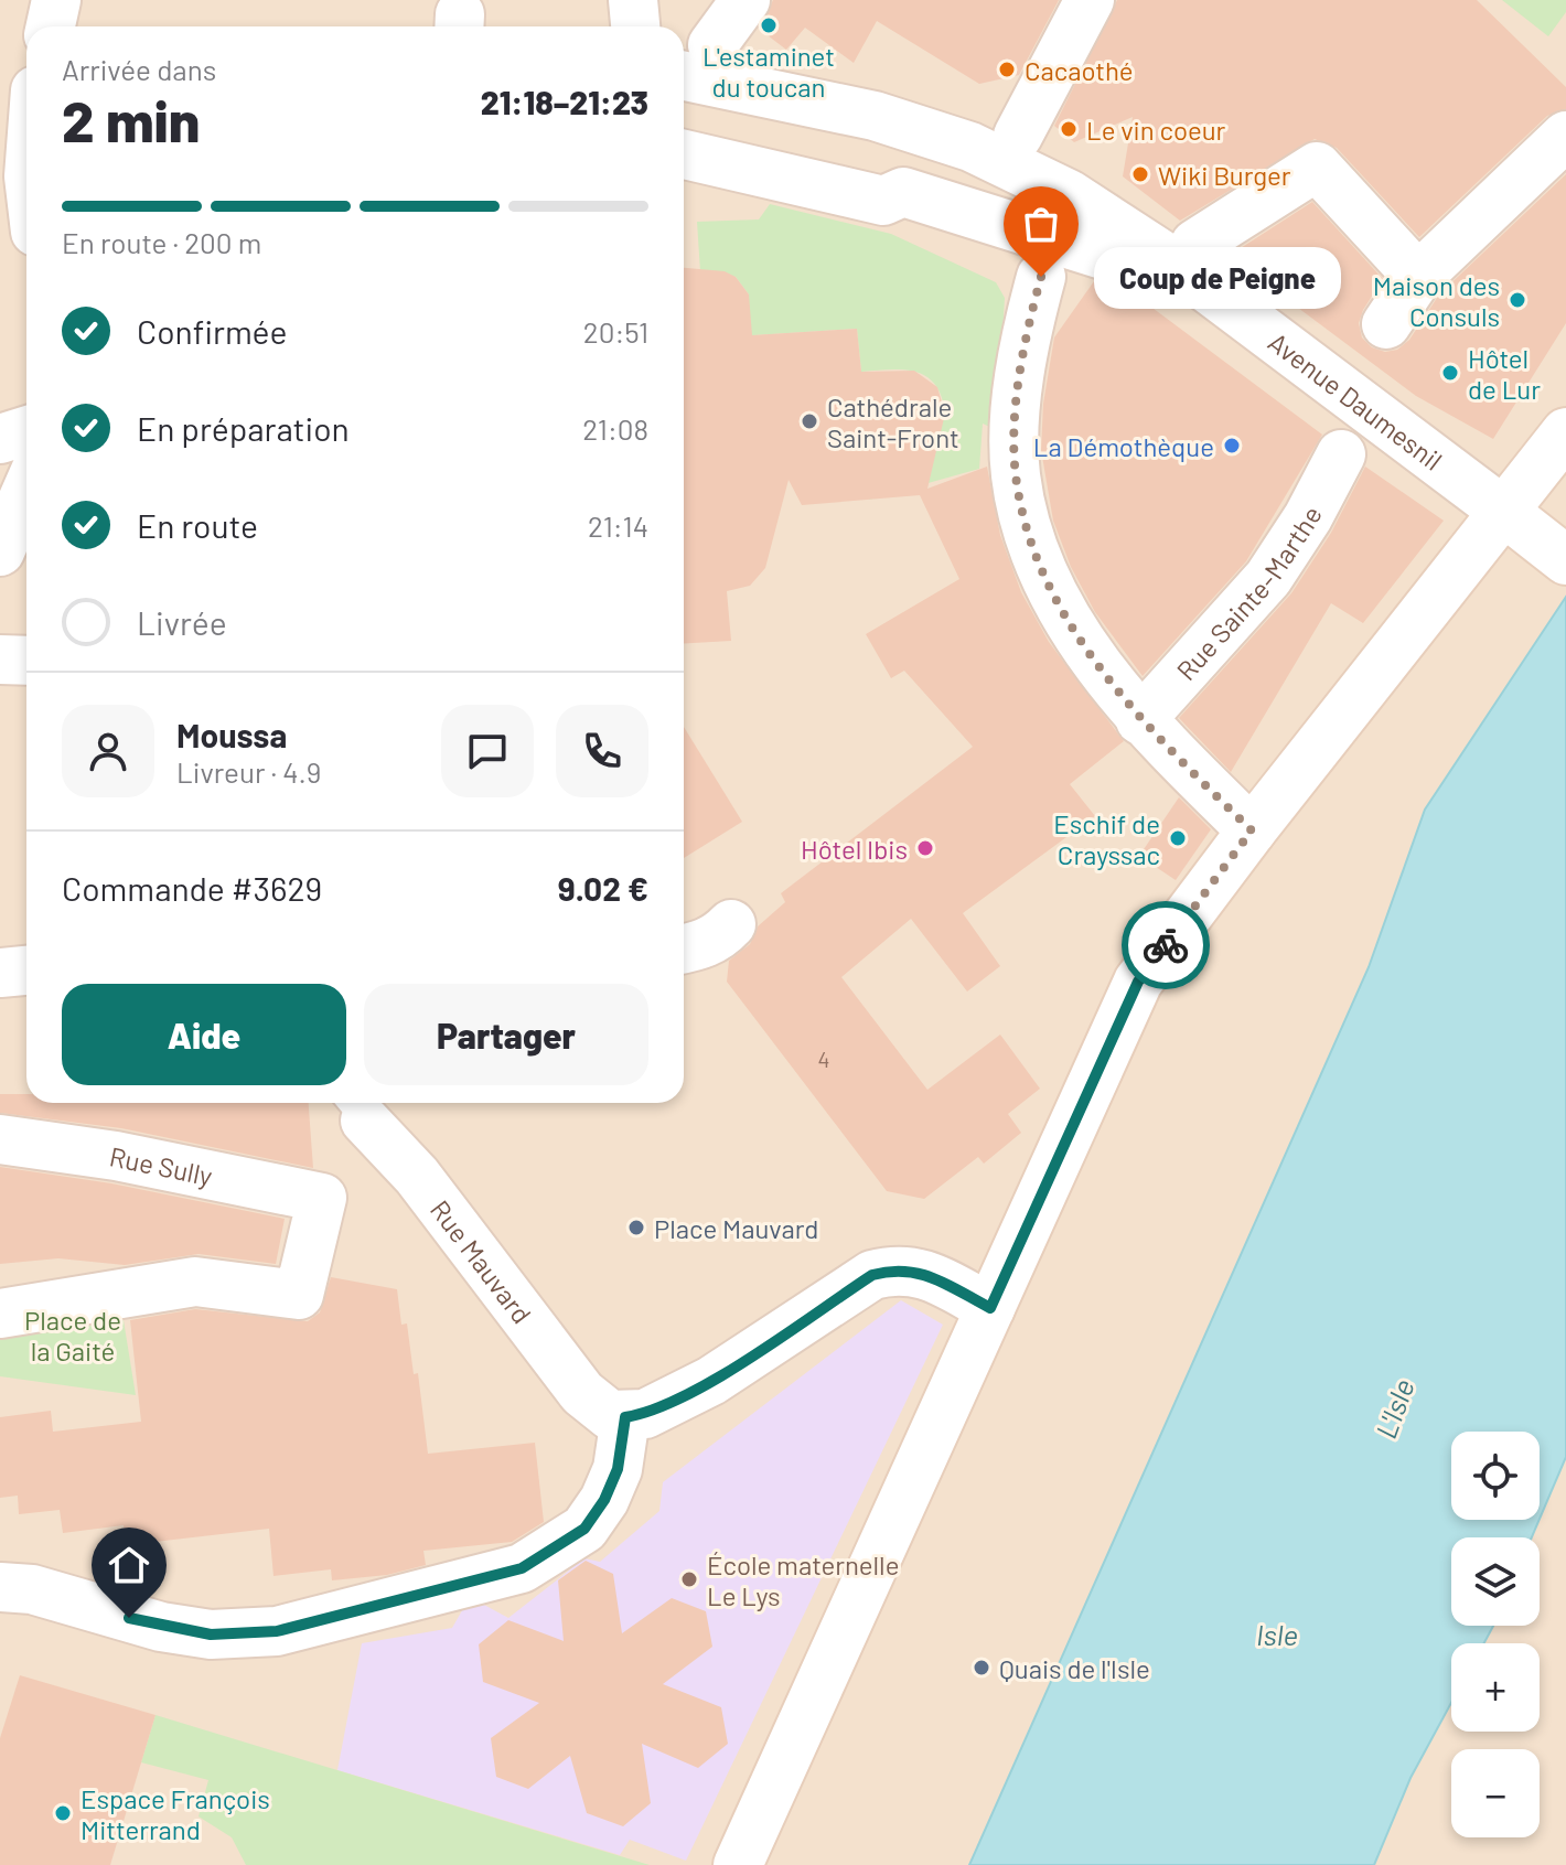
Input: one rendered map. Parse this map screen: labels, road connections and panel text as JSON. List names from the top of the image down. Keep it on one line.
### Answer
{"streets":{"street":["Avenue Daumesnil","Rue Sainte-Marthe","Rue Sully","Rue Mauvard"]},"water":["L'Isle","Isle"],"parks":["Place de la Gaité"],"places":["L'estaminet du toucan","Cacaothé","Le vin coeur","Wiki Burger","Coup de Peigne","Maison des Consuls","Hôtel de Lur","Cathédrale Saint-Front","La Démothèque","Eschif de Crayssac","Hôtel Ibis","Place Mauvard","École maternelle Le Lys","Quais de l'Isle","Espace François Mitterrand"],"house_numbers":["4"],"page":{"heading":["2 min","Arrivée dans","21:18–21:23"],"panel":["Moussa","Livreur · 4.9","Commande #3629","9.02 €"],"bar":"En route · 200 m","bubble":"Coup de Peigne","list":[["Confirmée","20:51"],["En préparation","21:08"],["En route","21:14"],"Livrée"],"buttons":["Aide","Partager"],"map_buttons":["+","−"]}}
